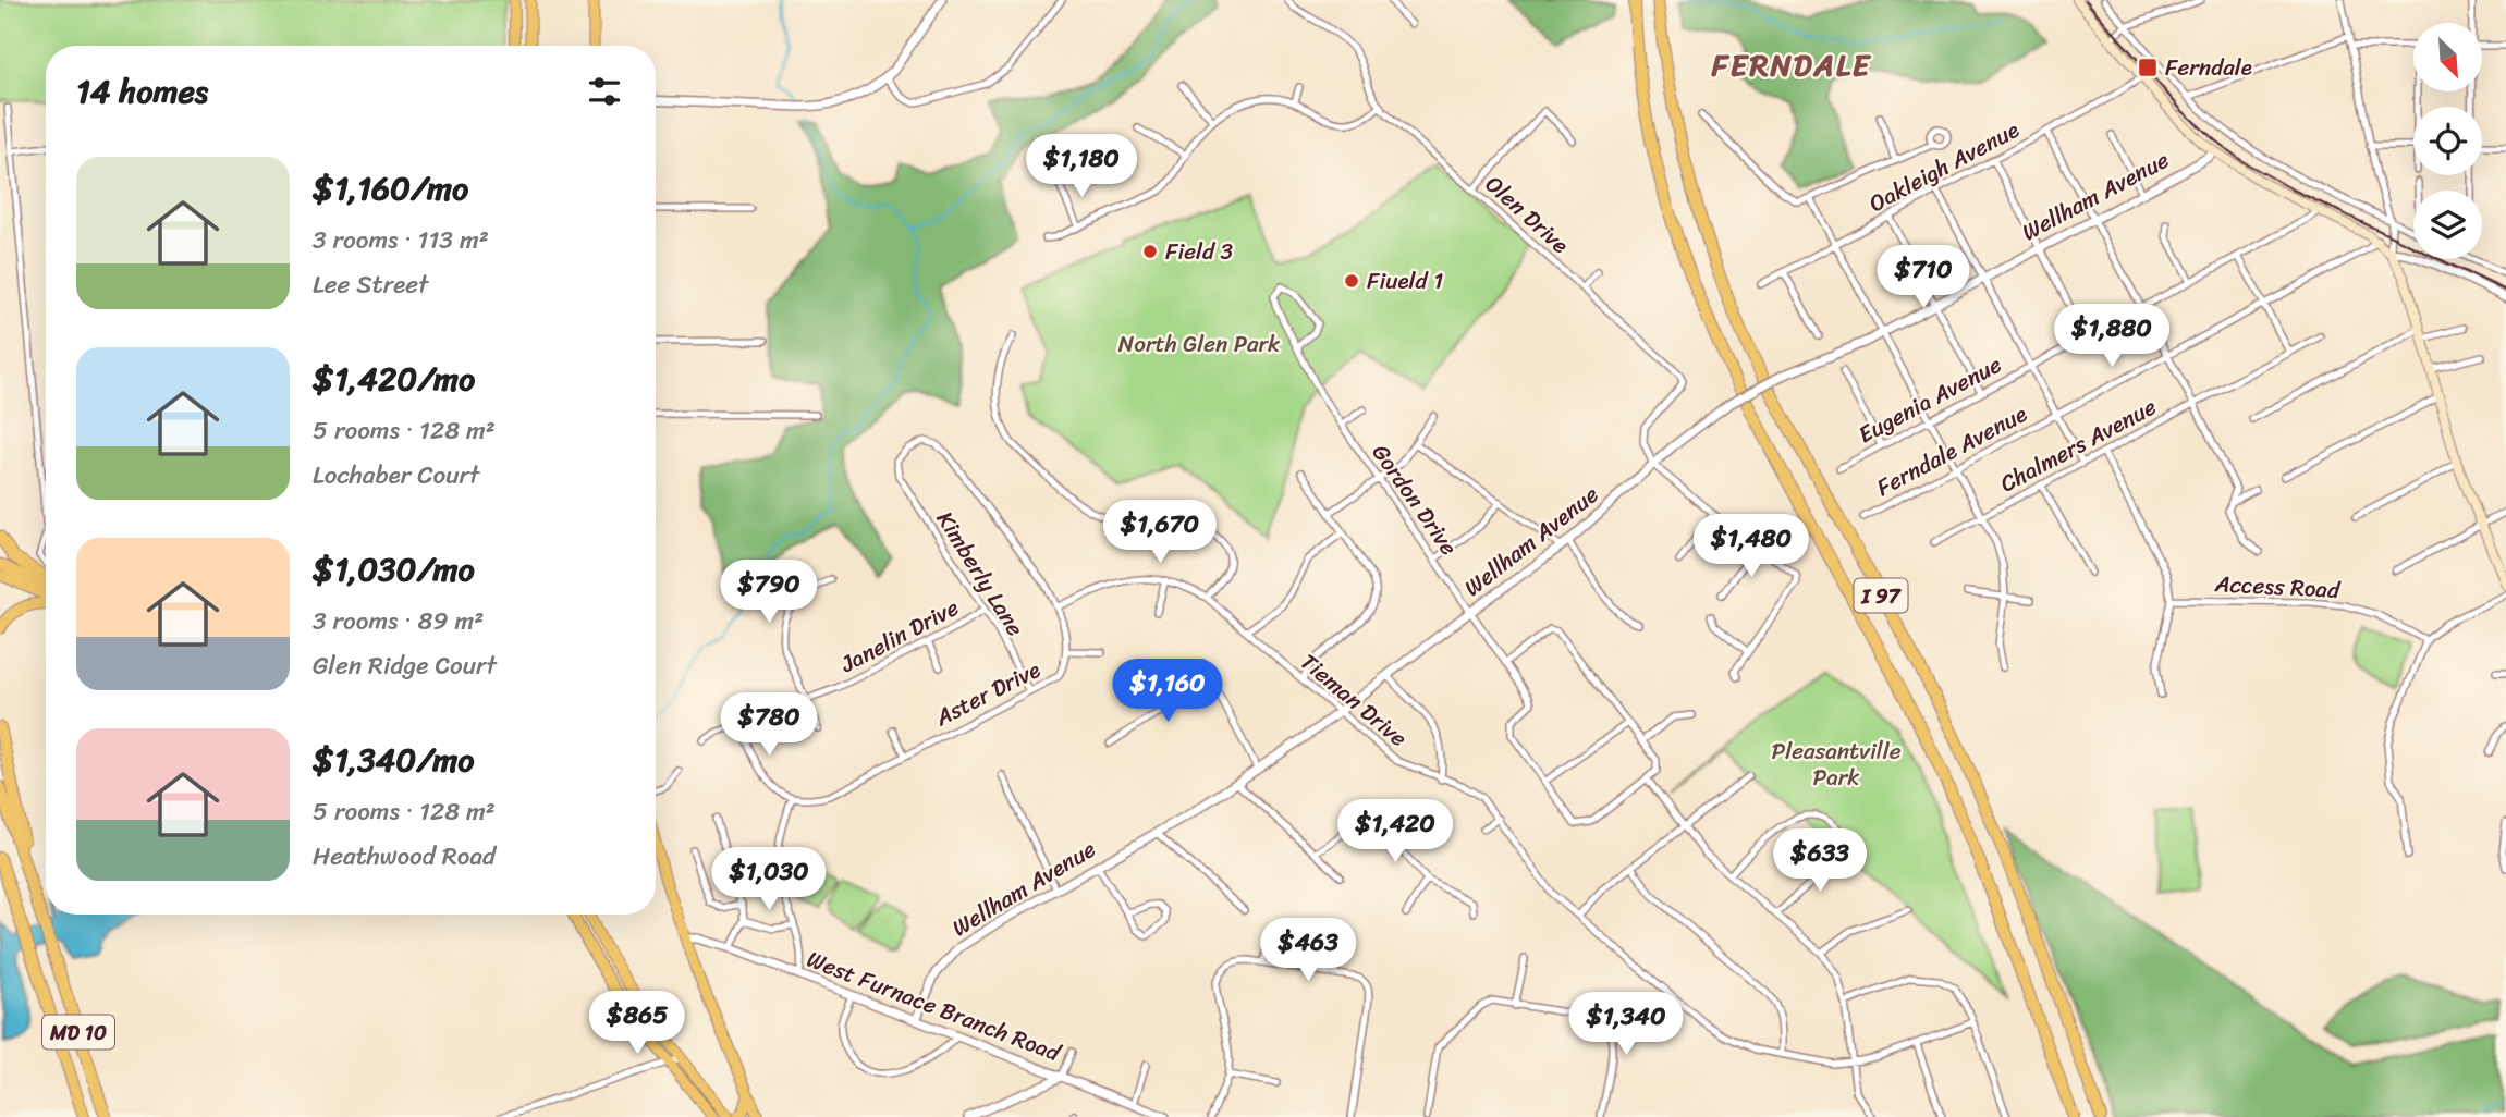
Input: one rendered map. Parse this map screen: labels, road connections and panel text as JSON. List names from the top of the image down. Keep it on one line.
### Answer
{"streets":{"highway":["I 97","MD 10"],"street":["Oakleigh Avenue","Wellham Avenue","Olen Drive","Eugenia Avenue","Chalmers Avenue","Ferndale Avenue","Gordon Drive","Kimberly Lane","Access Road","Janelin Drive","Aster Drive","Tieman Drive","West Furnace Branch Road"]},"crossings":[["Wellham Avenue","Olen Drive"],["Wellham Avenue","Gordon Drive"],["Wellham Avenue","Tieman Drive"],["Wellham Avenue","West Furnace Branch Road"],["Kimberly Lane","Janelin Drive"],["Kimberly Lane","Aster Drive"]],"districts":["FERNDALE"],"parks":["North Glen Park","Pleasantville Park"],"places":{"transit":["Ferndale"],"other":["Field 3","Fiueld 1"]},"north":"bottom right","page":{"heading":"14 homes","price":["$1,180","$710","$1,880","$1,670","$1,480","$790","$1,160","$780","$1,420","$633","$1,030","$463","$865","$1,340"],"list":[{"name":"$1,160/mo","note":"3 rooms · 113 m² · Lee Street"},{"name":"$1,420/mo","note":"5 rooms · 128 m² · Lochaber Court"},{"name":"$1,030/mo","note":"3 rooms · 89 m² · Glen Ridge Court"},{"name":"$1,340/mo","note":"5 rooms · 128 m² · Heathwood Road"}]}}
